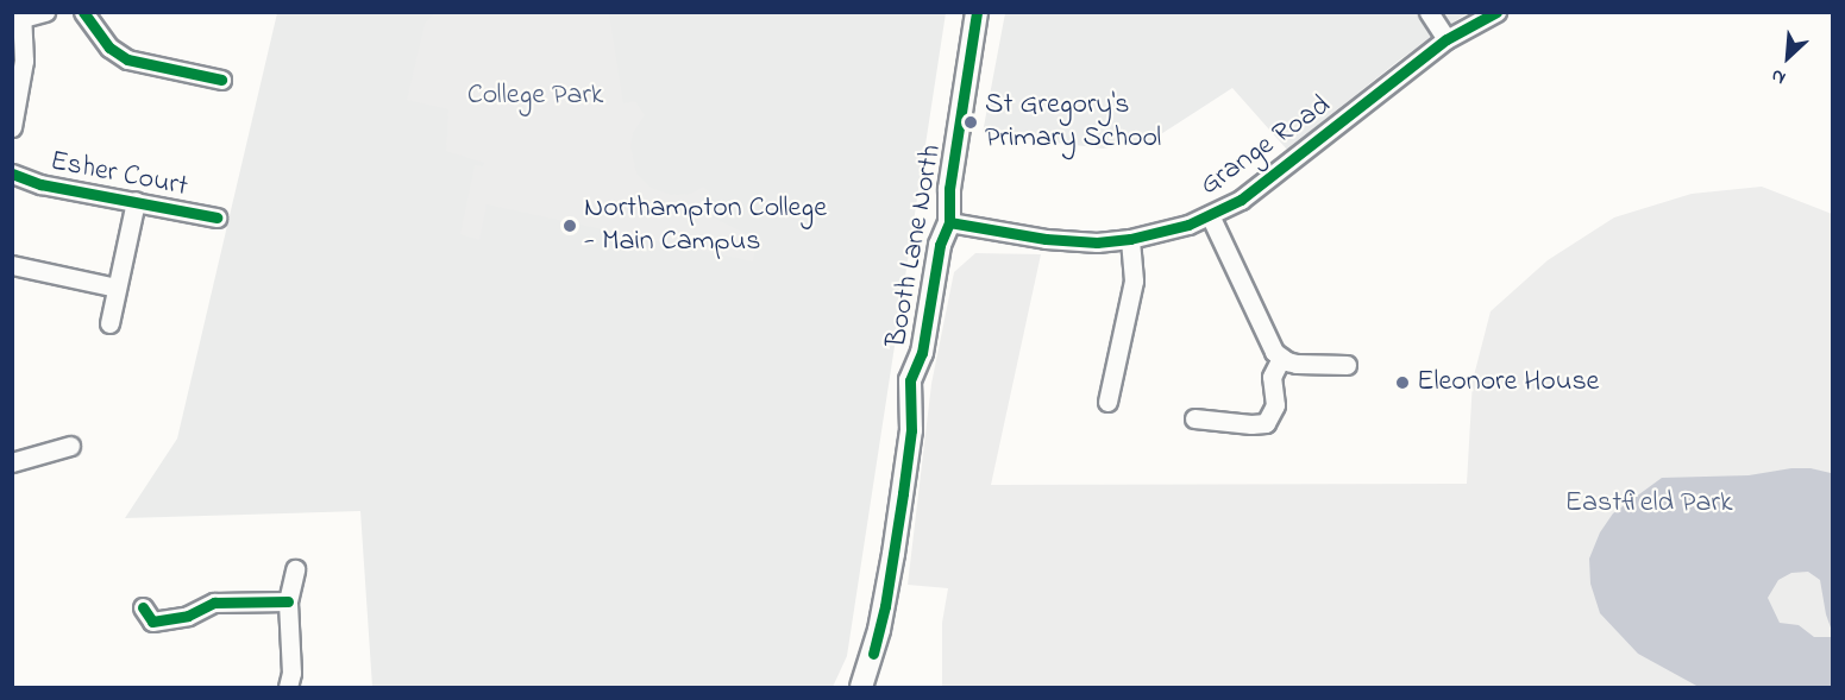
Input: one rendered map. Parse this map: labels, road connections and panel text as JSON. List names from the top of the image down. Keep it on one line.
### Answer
{"streets":{"street":["Grange Road","Esher Court","Booth Lane North"]},"crossings":[["Grange Road","Booth Lane North"]],"parks":["College Park","Eastfield Park"],"places":["St Gregory's Primary School","Northampton College - Main Campus","Eleonore House"],"north":"bottom left"}
